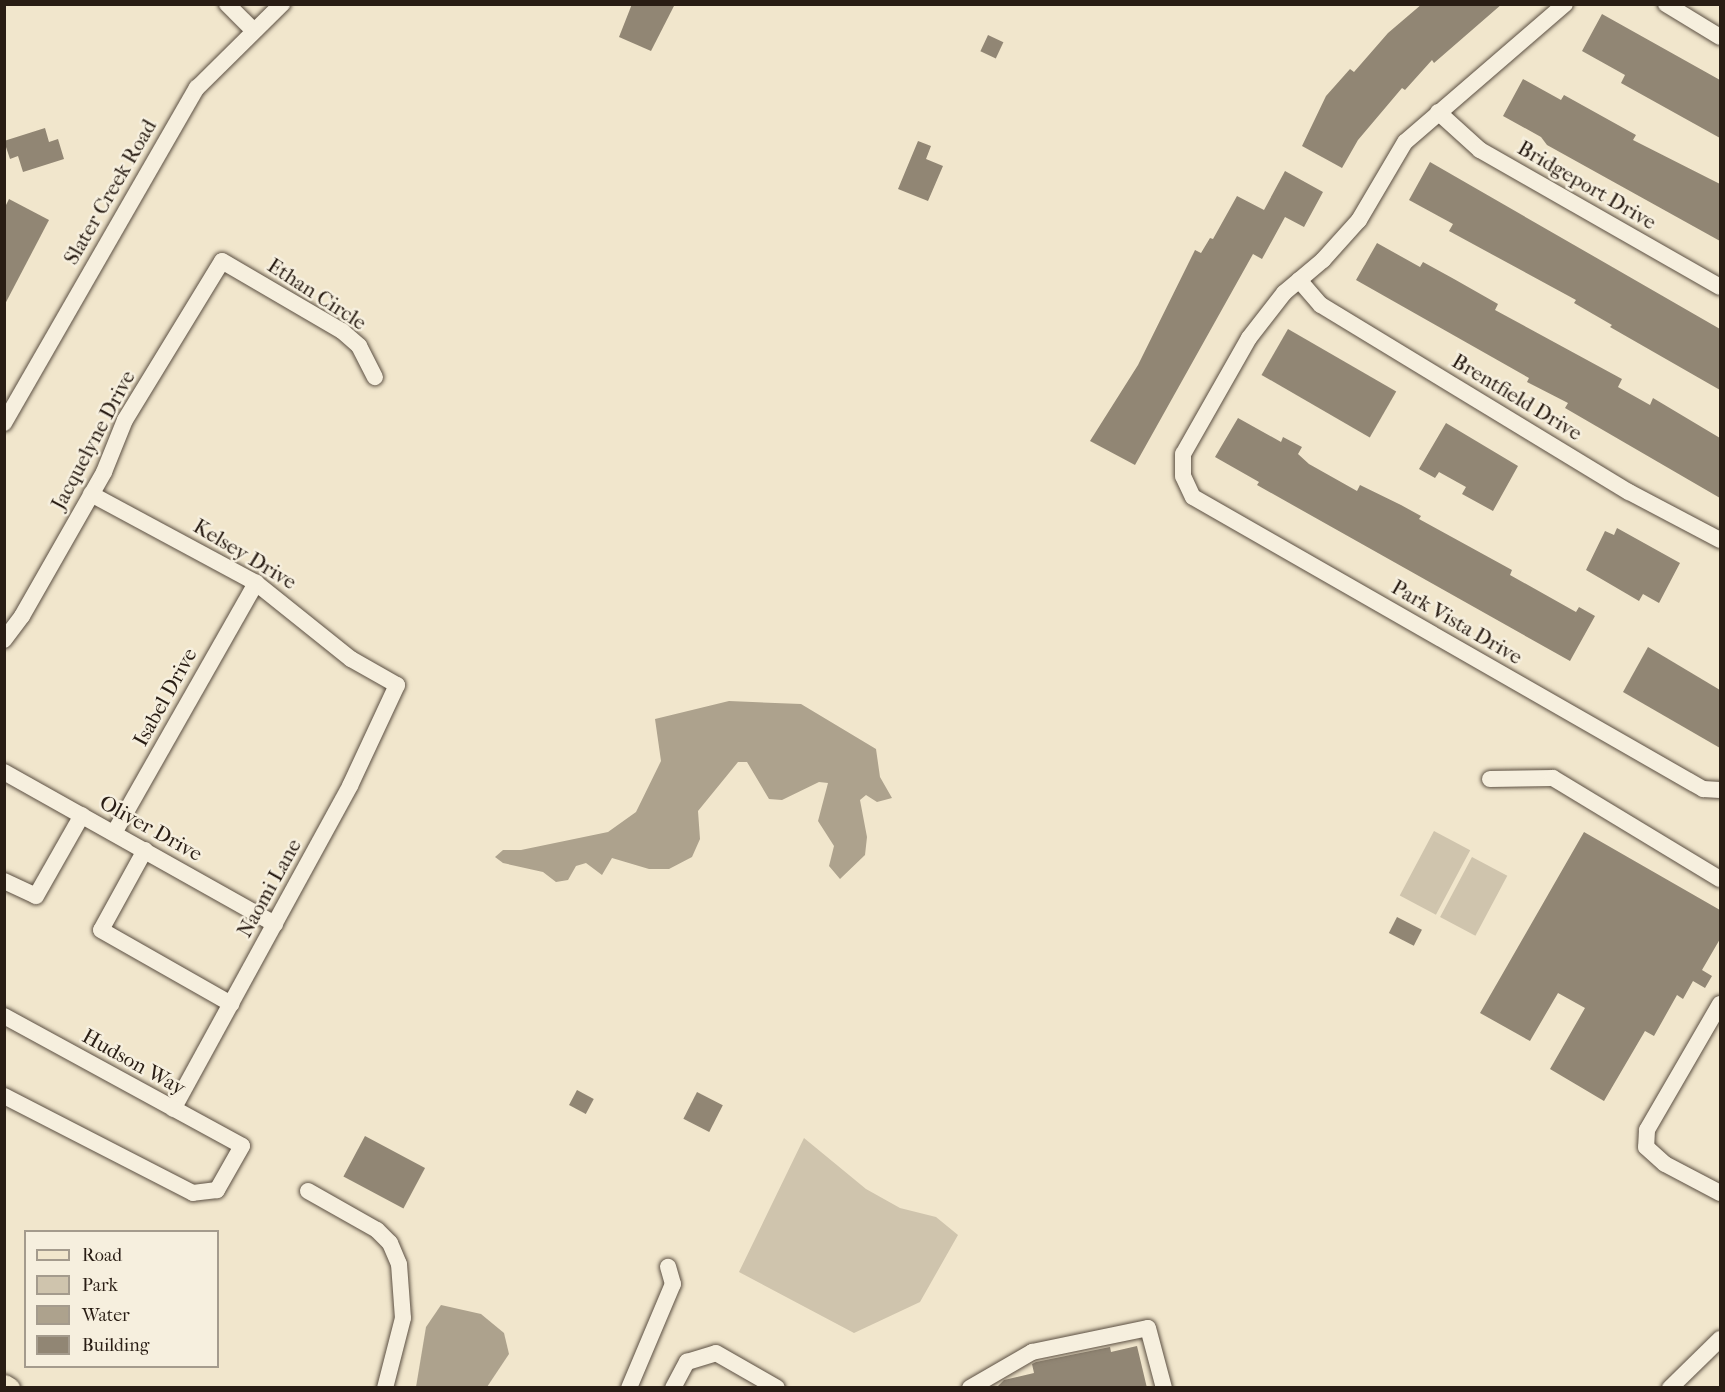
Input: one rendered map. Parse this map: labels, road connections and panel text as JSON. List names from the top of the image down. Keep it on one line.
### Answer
{"streets":{"street":["Bridgeport Drive","Slater Creek Road","Ethan Circle","Brentfield Drive","Jacquelyne Drive","Kelsey Drive","Park Vista Drive","Isabel Drive","Oliver Drive","Naomi Lane","Hudson Way"]},"crossings":[["Ethan Circle","Jacquelyne Drive"],["Brentfield Drive","Park Vista Drive"],["Jacquelyne Drive","Kelsey Drive"],["Kelsey Drive","Isabel Drive"],["Kelsey Drive","Naomi Lane"],["Isabel Drive","Oliver Drive"],["Oliver Drive","Naomi Lane"],["Naomi Lane","Hudson Way"]],"legend":["Road","Park","Water","Building"]}
